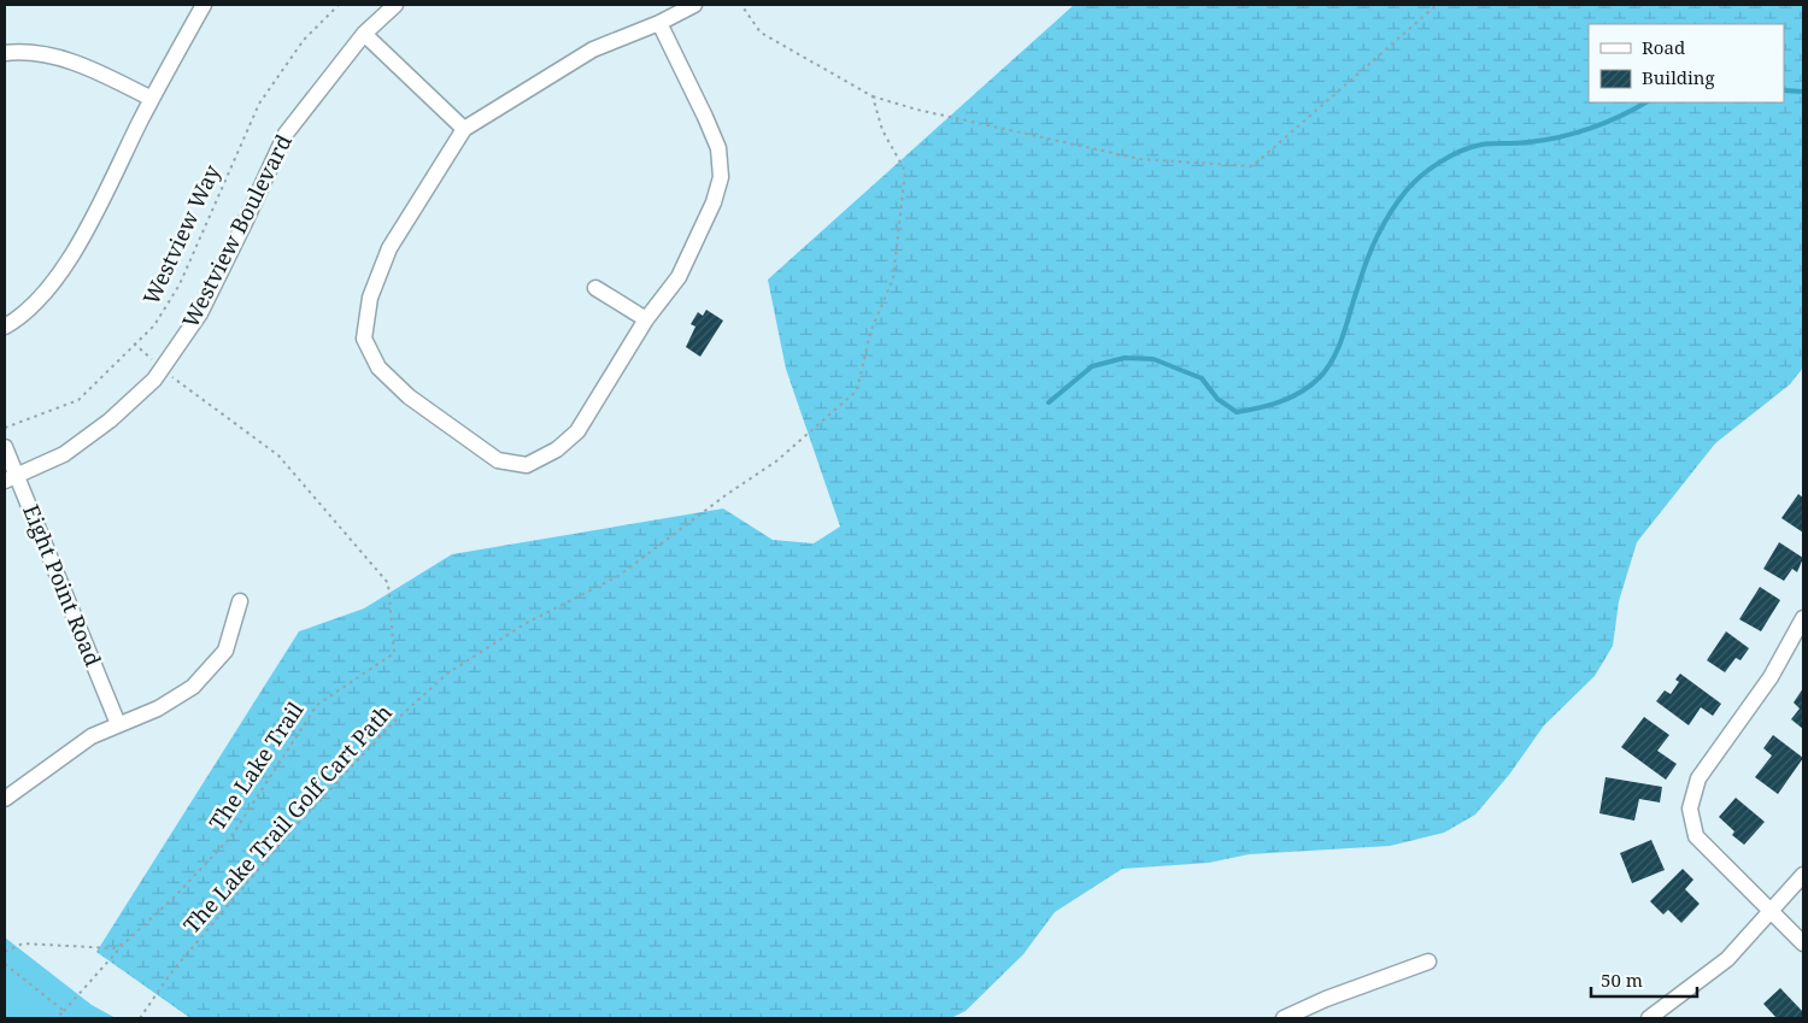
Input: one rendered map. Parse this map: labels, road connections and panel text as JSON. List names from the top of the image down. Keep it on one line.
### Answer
{"streets":{"street":["Westview Boulevard","Eight Point Road"],"path":["Westview Way","The Lake Trail","The Lake Trail Golf Cart Path"]},"crossings":[["Westview Boulevard","Eight Point Road"],["Westview Boulevard","The Lake Trail"],["Westview Way","The Lake Trail"]],"legend":["Road","Building"],"scale_bar":"50 m"}
